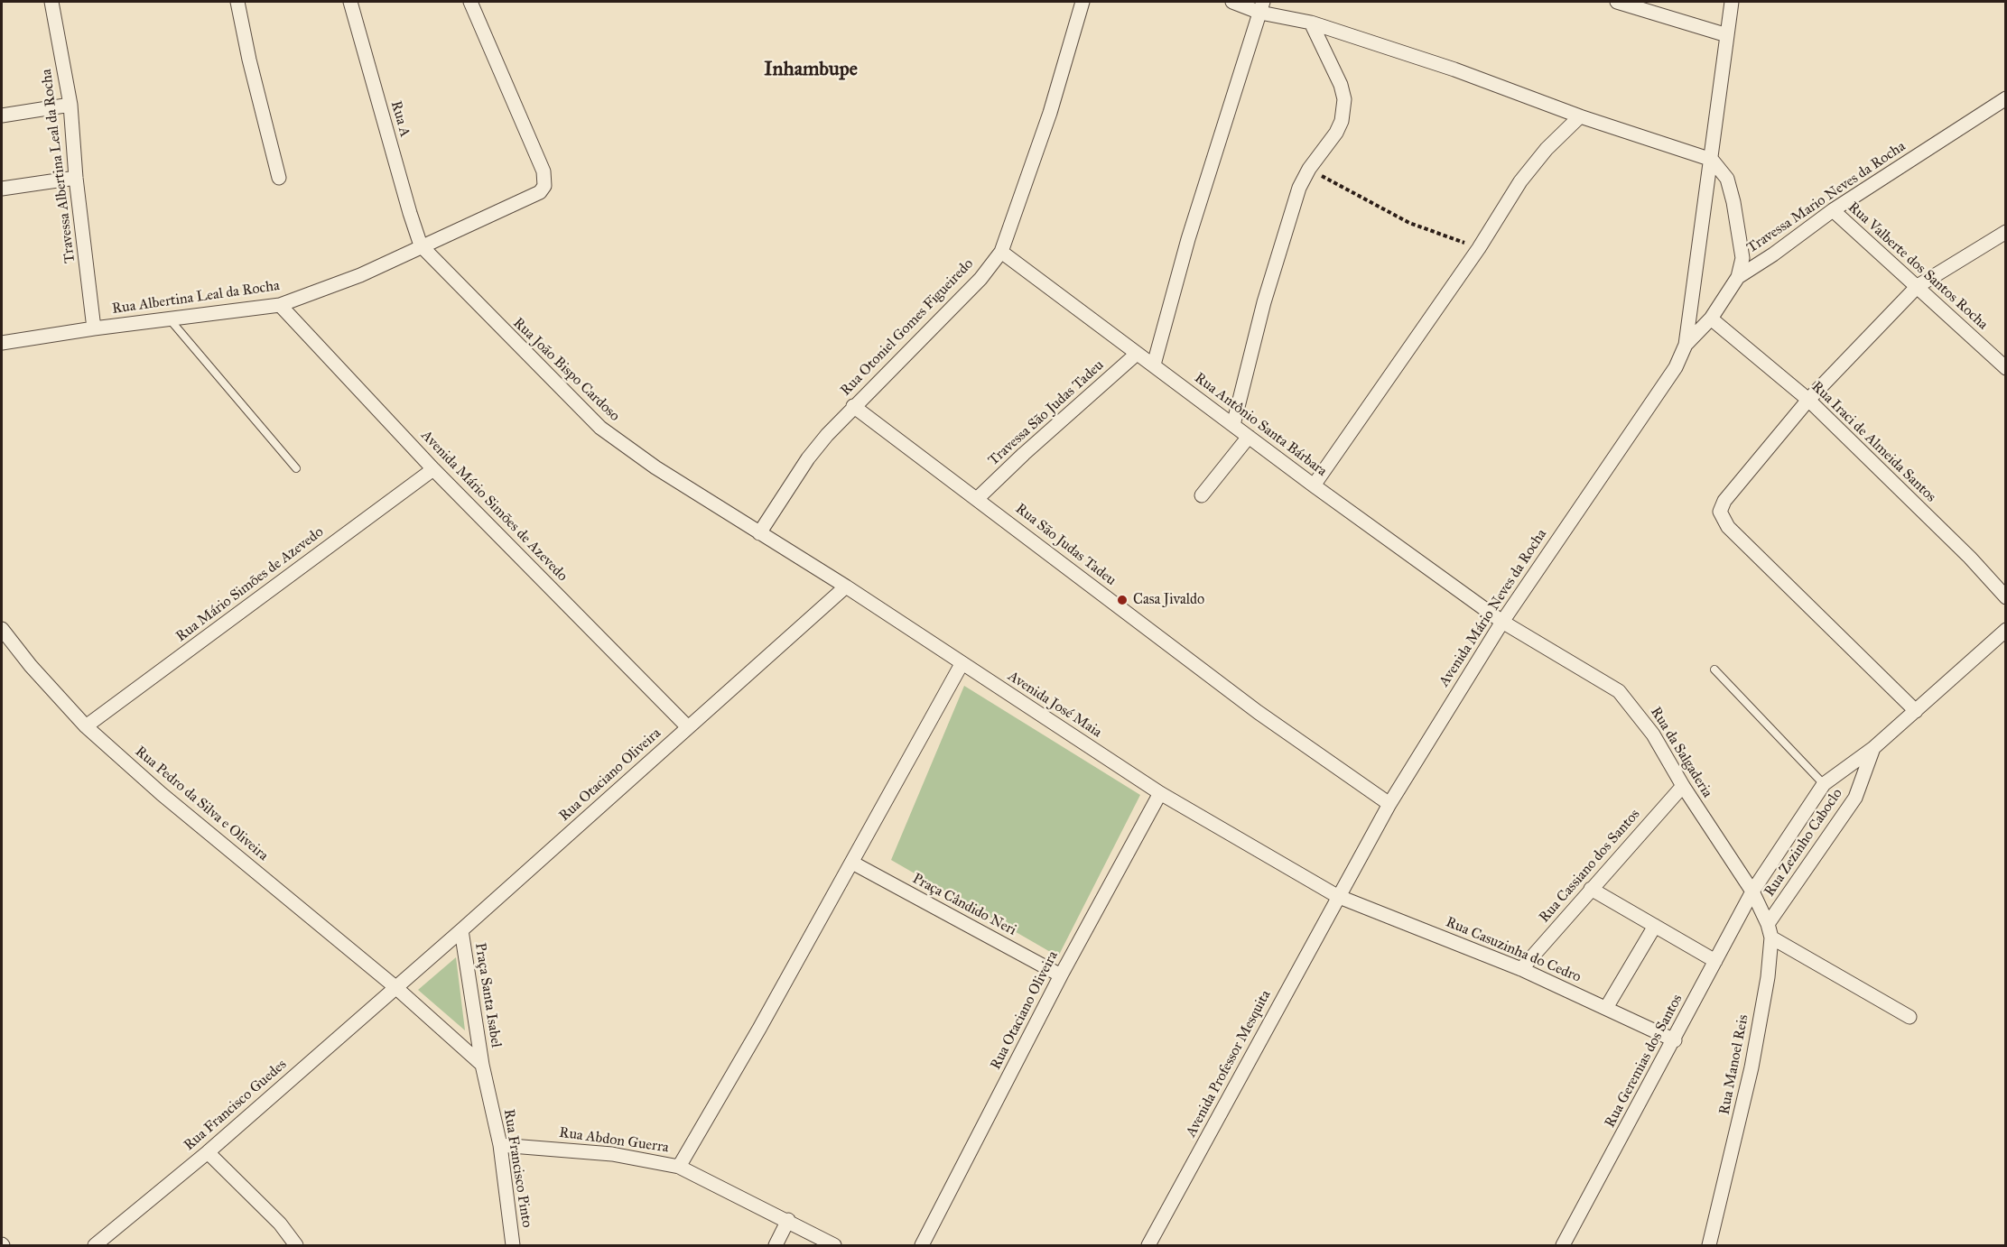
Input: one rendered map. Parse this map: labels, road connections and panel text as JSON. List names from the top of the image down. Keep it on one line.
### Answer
{"streets":{"street":["Rua A","Travessa Albertina Leal da Rocha","Travessa Mario Neves da Rocha","Rua Valberte dos Santos Rocha","Rua Albertina Leal da Rocha","Rua Otoniel Gomes Figueiredo","Rua João Bispo Cardoso","Travessa São Judas Tadeu","Rua Antônio Santa Bárbara","Rua Iraci de Almeida Santos","Avenida Mário Simões de Azevedo","Rua São Judas Tadeu","Rua Mário Simões de Azevedo","Avenida Mário Neves da Rocha","Avenida José Maia","Rua da Salgaderia","Rua Otaciano Oliveira","Rua Pedro da Silva e Oliveira","Rua Zezinho Caboclo","Rua Cassiano dos Santos","Praça Cândido Neri","Rua Casuzinha do Cedro","Praça Santa Isabel","Rua Geremias dos Santos","Avenida Professor Mesquita","Rua Manoel Reis","Rua Francisco Guedes","Rua Abdon Guerra","Rua Francisco Pinto"]},"crossings":[["Rua A","Rua Albertina Leal da Rocha"],["Rua A","Rua João Bispo Cardoso"],["Travessa Albertina Leal da Rocha","Rua Albertina Leal da Rocha"],["Travessa Mario Neves da Rocha","Rua Valberte dos Santos Rocha"],["Travessa Mario Neves da Rocha","Rua Iraci de Almeida Santos"],["Travessa Mario Neves da Rocha","Avenida Mário Neves da Rocha"],["Rua Albertina Leal da Rocha","Rua João Bispo Cardoso"],["Rua Albertina Leal da Rocha","Avenida Mário Simões de Azevedo"],["Rua Otoniel Gomes Figueiredo","Rua João Bispo Cardoso"],["Rua Otoniel Gomes Figueiredo","Rua Antônio Santa Bárbara"],["Rua Otoniel Gomes Figueiredo","Rua São Judas Tadeu"],["Rua Otoniel Gomes Figueiredo","Avenida José Maia"],["Rua João Bispo Cardoso","Avenida José Maia"],["Travessa São Judas Tadeu","Rua Antônio Santa Bárbara"],["Travessa São Judas Tadeu","Rua São Judas Tadeu"],["Rua Antônio Santa Bárbara","Avenida Mário Neves da Rocha"],["Rua Antônio Santa Bárbara","Rua da Salgaderia"],["Avenida Mário Simões de Azevedo","Rua Mário Simões de Azevedo"],["Avenida Mário Simões de Azevedo","Rua Otaciano Oliveira"],["Rua São Judas Tadeu","Avenida Mário Neves da Rocha"],["Rua Mário Simões de Azevedo","Rua Pedro da Silva e Oliveira"],["Avenida Mário Neves da Rocha","Avenida José Maia"],["Avenida Mário Neves da Rocha","Rua da Salgaderia"],["Avenida Mário Neves da Rocha","Rua Casuzinha do Cedro"],["Avenida Mário Neves da Rocha","Avenida Professor Mesquita"],["Avenida José Maia","Rua Otaciano Oliveira"],["Avenida José Maia","Rua Casuzinha do Cedro"],["Avenida José Maia","Avenida Professor Mesquita"],["Rua da Salgaderia","Rua Zezinho Caboclo"],["Rua da Salgaderia","Rua Cassiano dos Santos"],["Rua da Salgaderia","Rua Geremias dos Santos"],["Rua da Salgaderia","Rua Manoel Reis"],["Rua Otaciano Oliveira","Rua Pedro da Silva e Oliveira"],["Rua Otaciano Oliveira","Praça Cândido Neri"],["Rua Otaciano Oliveira","Praça Santa Isabel"],["Rua Otaciano Oliveira","Rua Francisco Guedes"],["Rua Pedro da Silva e Oliveira","Praça Santa Isabel"],["Rua Pedro da Silva e Oliveira","Rua Francisco Guedes"],["Rua Pedro da Silva e Oliveira","Rua Francisco Pinto"],["Rua Zezinho Caboclo","Rua Geremias dos Santos"],["Rua Zezinho Caboclo","Rua Manoel Reis"],["Rua Cassiano dos Santos","Rua Casuzinha do Cedro"],["Rua Casuzinha do Cedro","Rua Geremias dos Santos"],["Rua Casuzinha do Cedro","Avenida Professor Mesquita"],["Praça Santa Isabel","Rua Francisco Pinto"],["Rua Geremias dos Santos","Rua Manoel Reis"],["Rua Abdon Guerra","Rua Francisco Pinto"]],"districts":["Inhambupe"],"places":["Casa Jivaldo"]}
